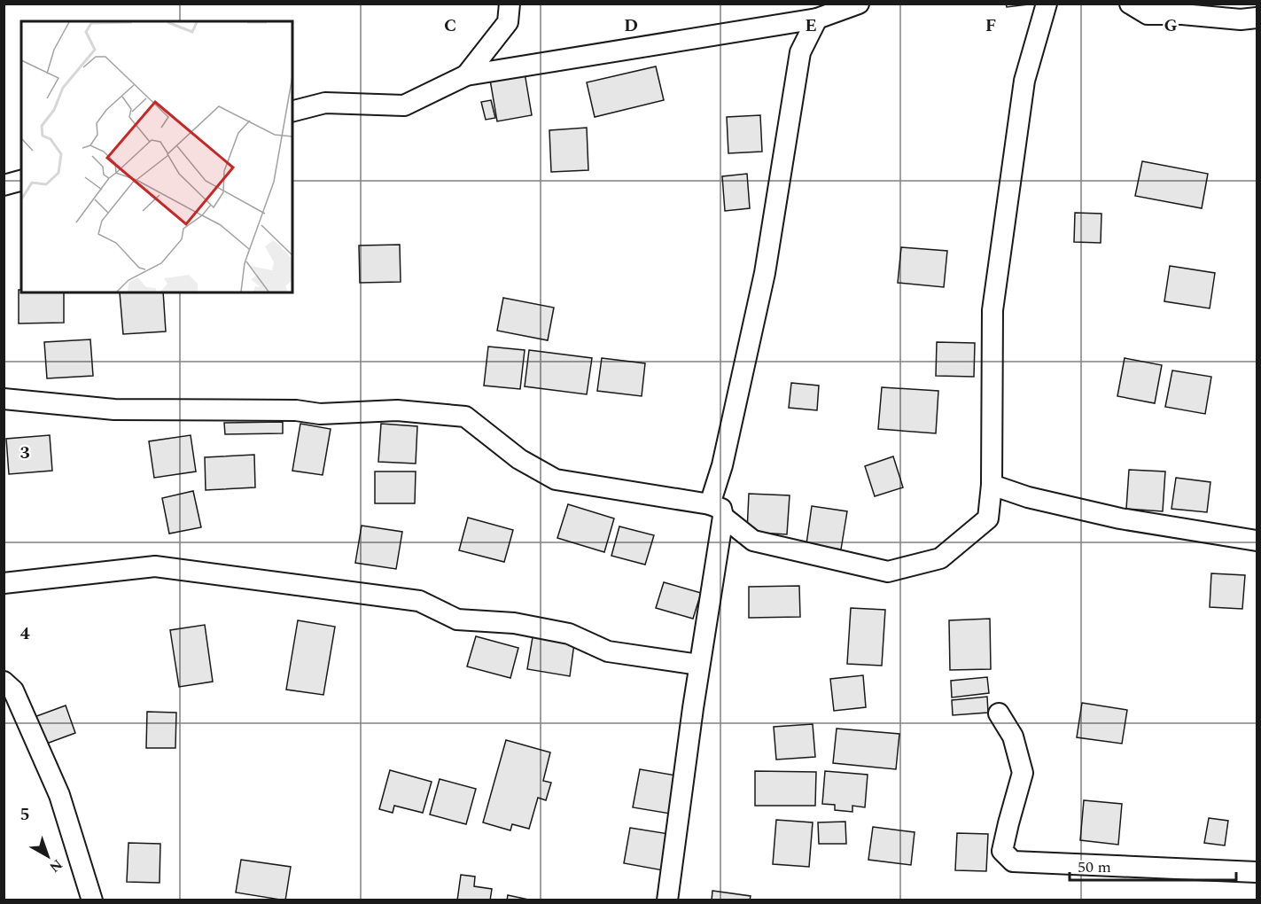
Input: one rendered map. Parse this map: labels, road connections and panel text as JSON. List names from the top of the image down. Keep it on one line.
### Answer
{"scale_bar":"50 m","north":"bottom right","grid":{"columns":["C","D","E","F","G"],"rows":["3","4","5"]}}
